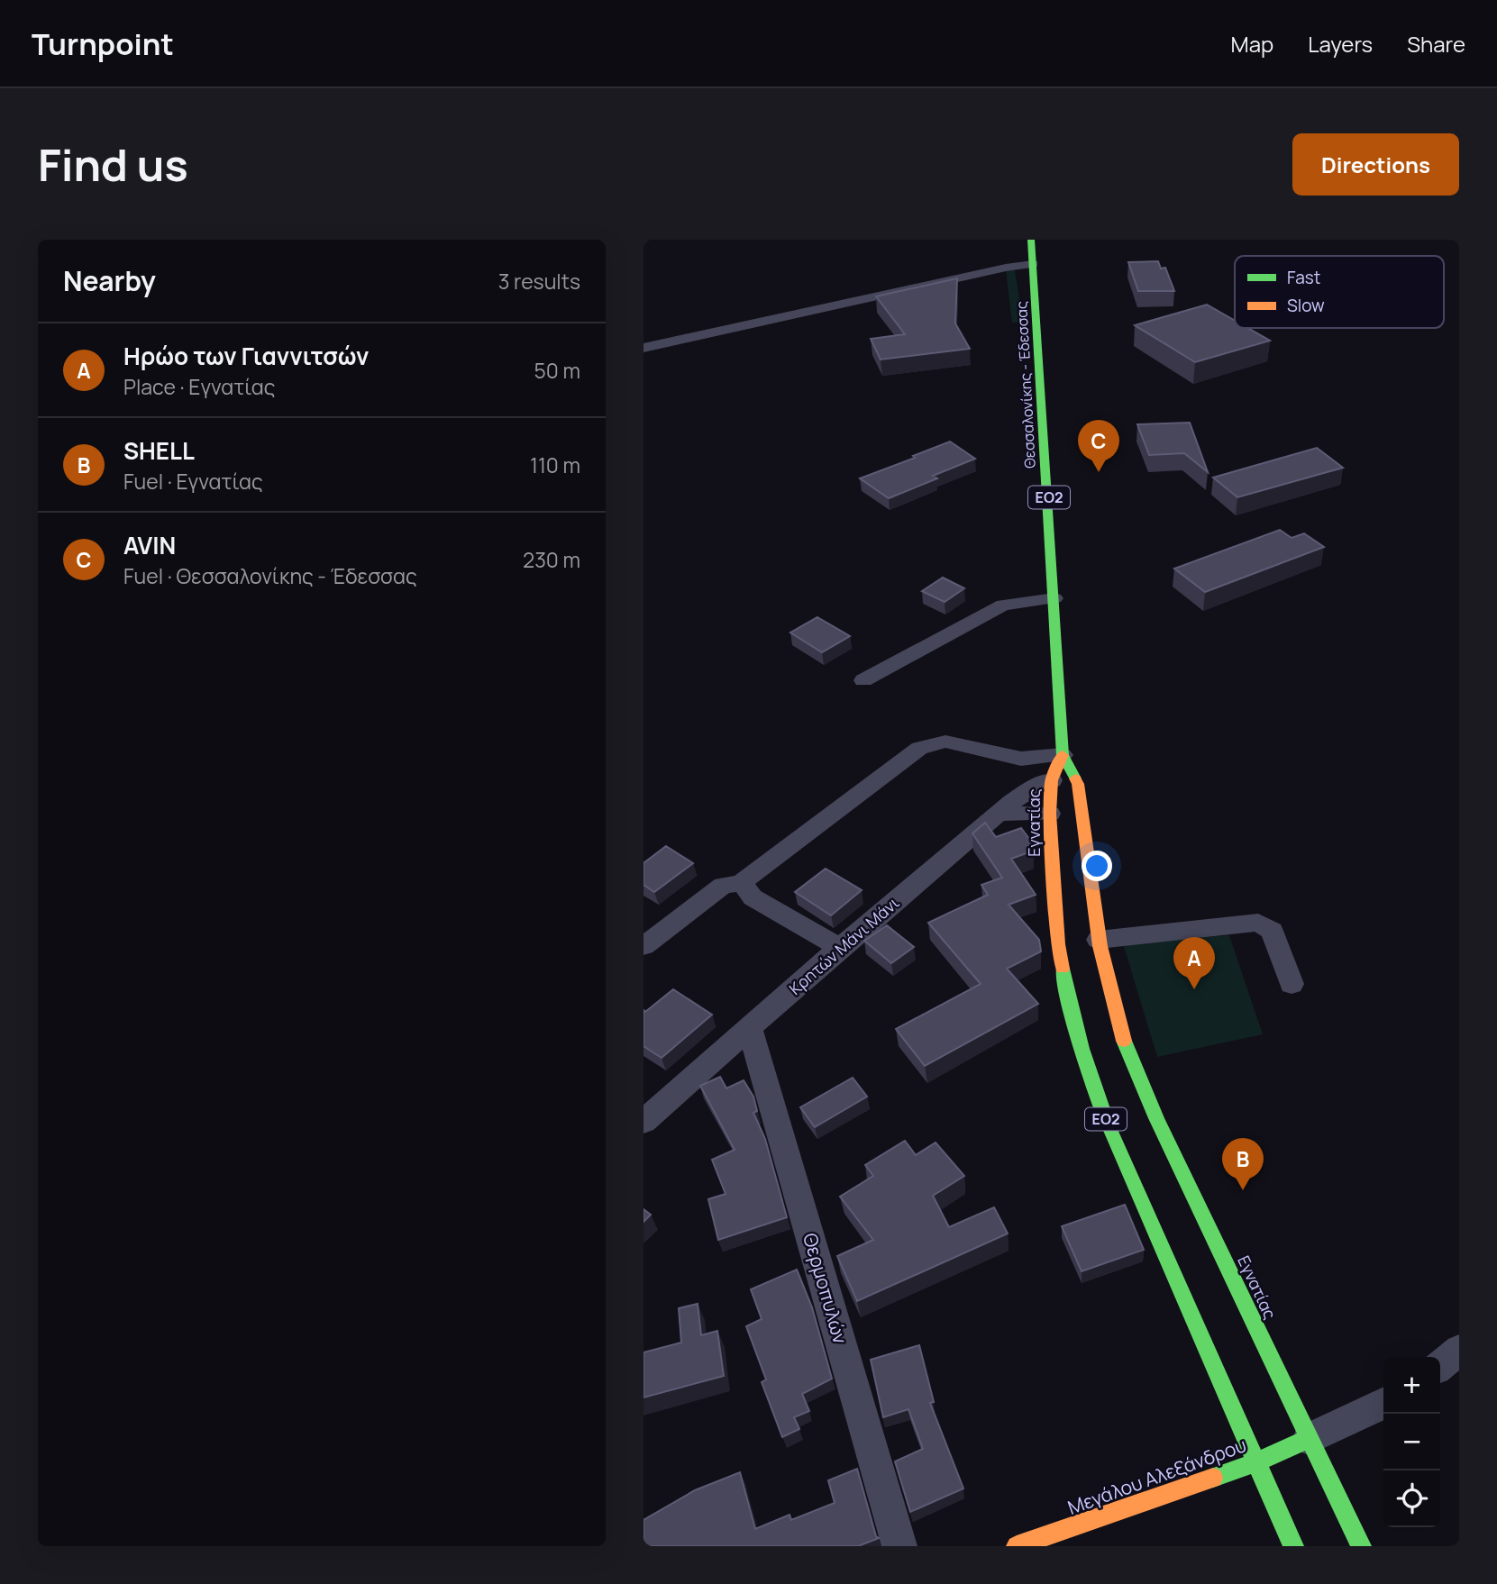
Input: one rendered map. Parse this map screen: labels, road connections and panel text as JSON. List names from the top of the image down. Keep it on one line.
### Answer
{"streets":{"main road":["Θεσσαλονίκης - Έδεσσας","ΕΟ2","Εγνατίας","Μεγάλου Αλεξάνδρου"],"street":["Κρητών Μάνι Μάνι","Θερμοπυλών"]},"crossings":[["Θεσσαλονίκης - Έδεσσας","Εγνατίας"],["Εγνατίας","Κρητών Μάνι Μάνι"],["Εγνατίας","Μεγάλου Αλεξάνδρου"],["Κρητών Μάνι Μάνι","Θερμοπυλών"]],"legend":["Fast","Slow"],"page":{"header":"Turnpoint","nav":["Map","Layers","Share"],"buttons":"Directions","title":"Find us","heading":["Nearby","3 results"],"list":[{"mark":"A","name":"Ηρώο των Γιαννιτσών","note":"Place · Εγνατίας","value":"50 m"},{"mark":"B","name":"SHELL","note":"Fuel · Εγνατίας","value":"110 m"},{"mark":"C","name":"AVIN","note":"Fuel · Θεσσαλονίκης - Έδεσσας","value":"230 m"}],"pins":["C","A","B"],"map_buttons":["+","−"]}}
